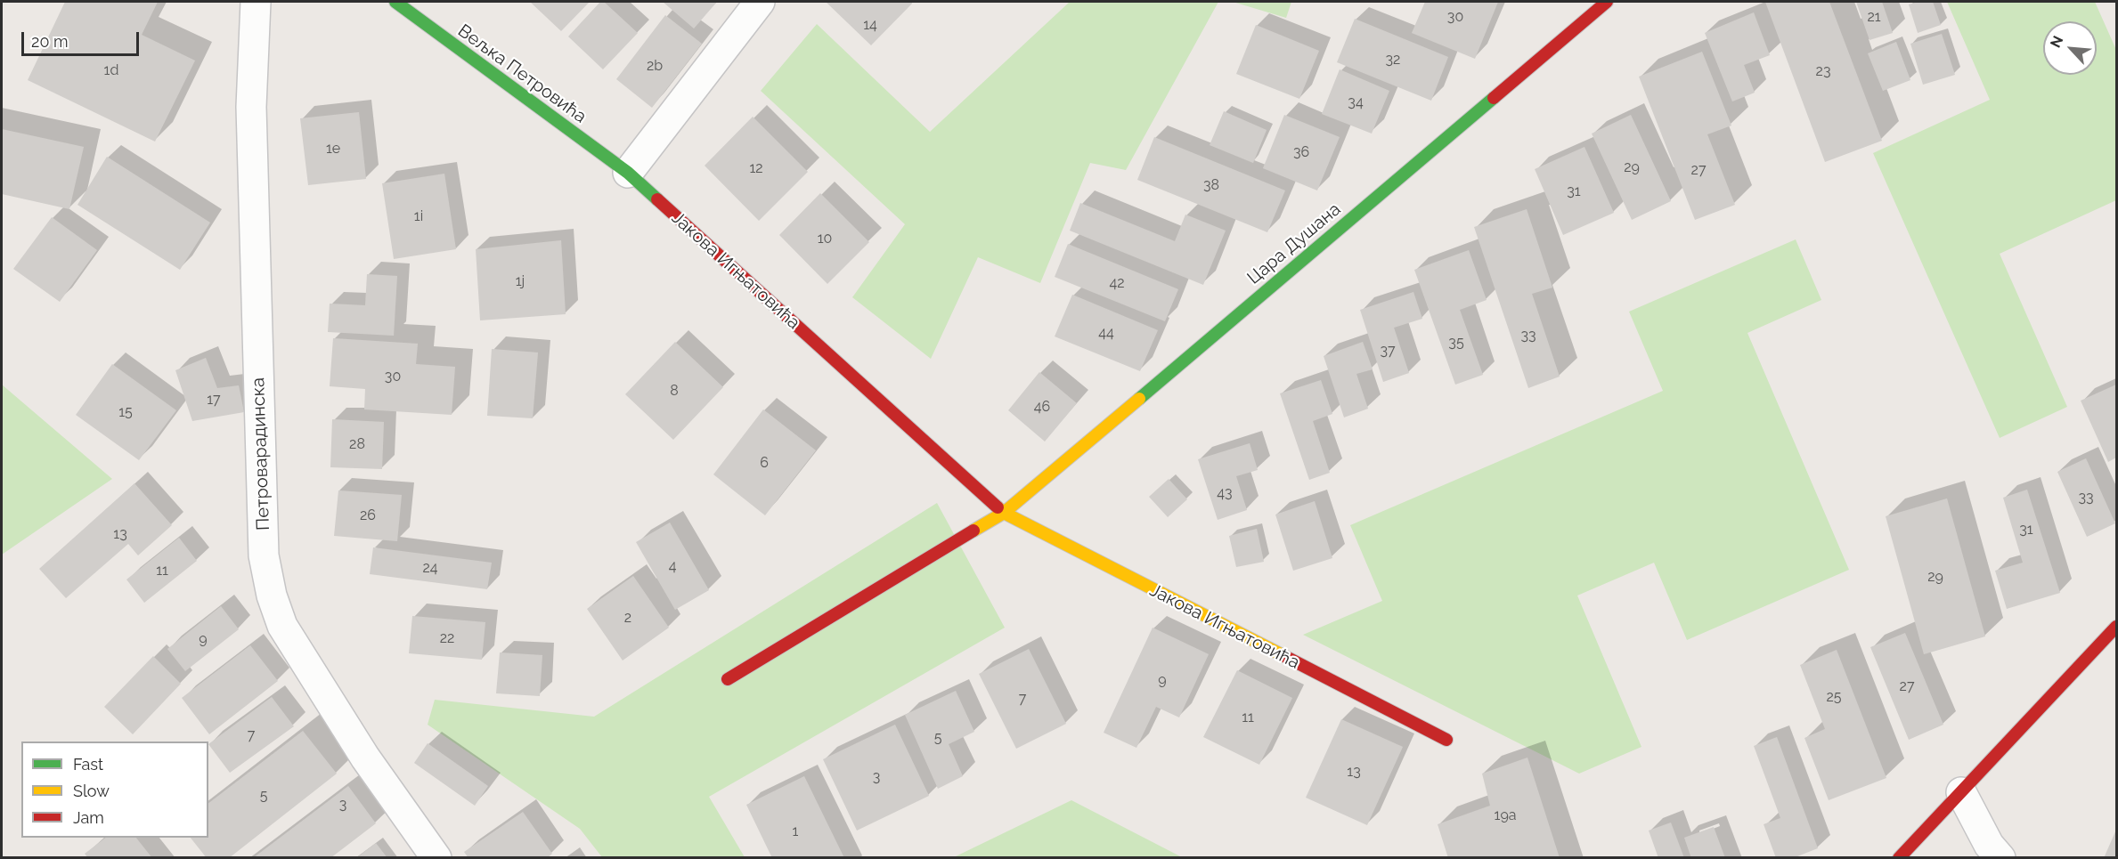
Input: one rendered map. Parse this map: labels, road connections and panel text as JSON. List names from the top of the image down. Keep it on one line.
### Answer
{"streets":{"street":["Вељка Петровића","Цара Душана","Јакова Игњатовића","Петроварадинска"]},"crossings":[["Вељка Петровића","Јакова Игњатовића"],["Цара Душана","Јакова Игњатовића"]],"house_numbers":["30","21","14","32","2b","1d","23","34","1e","36","29","12","27","38","31","1i","10","1j","42","44","33","35","37","30","8","17","46","15","28","6","43","33","26","31","13","4","24","11","29","2","22","9","9","27","25","7","11","7","5","13","3","5","3","19a","1"],"legend":["Fast","Slow","Jam"],"scale_bar":"20 m","north":"top left"}
